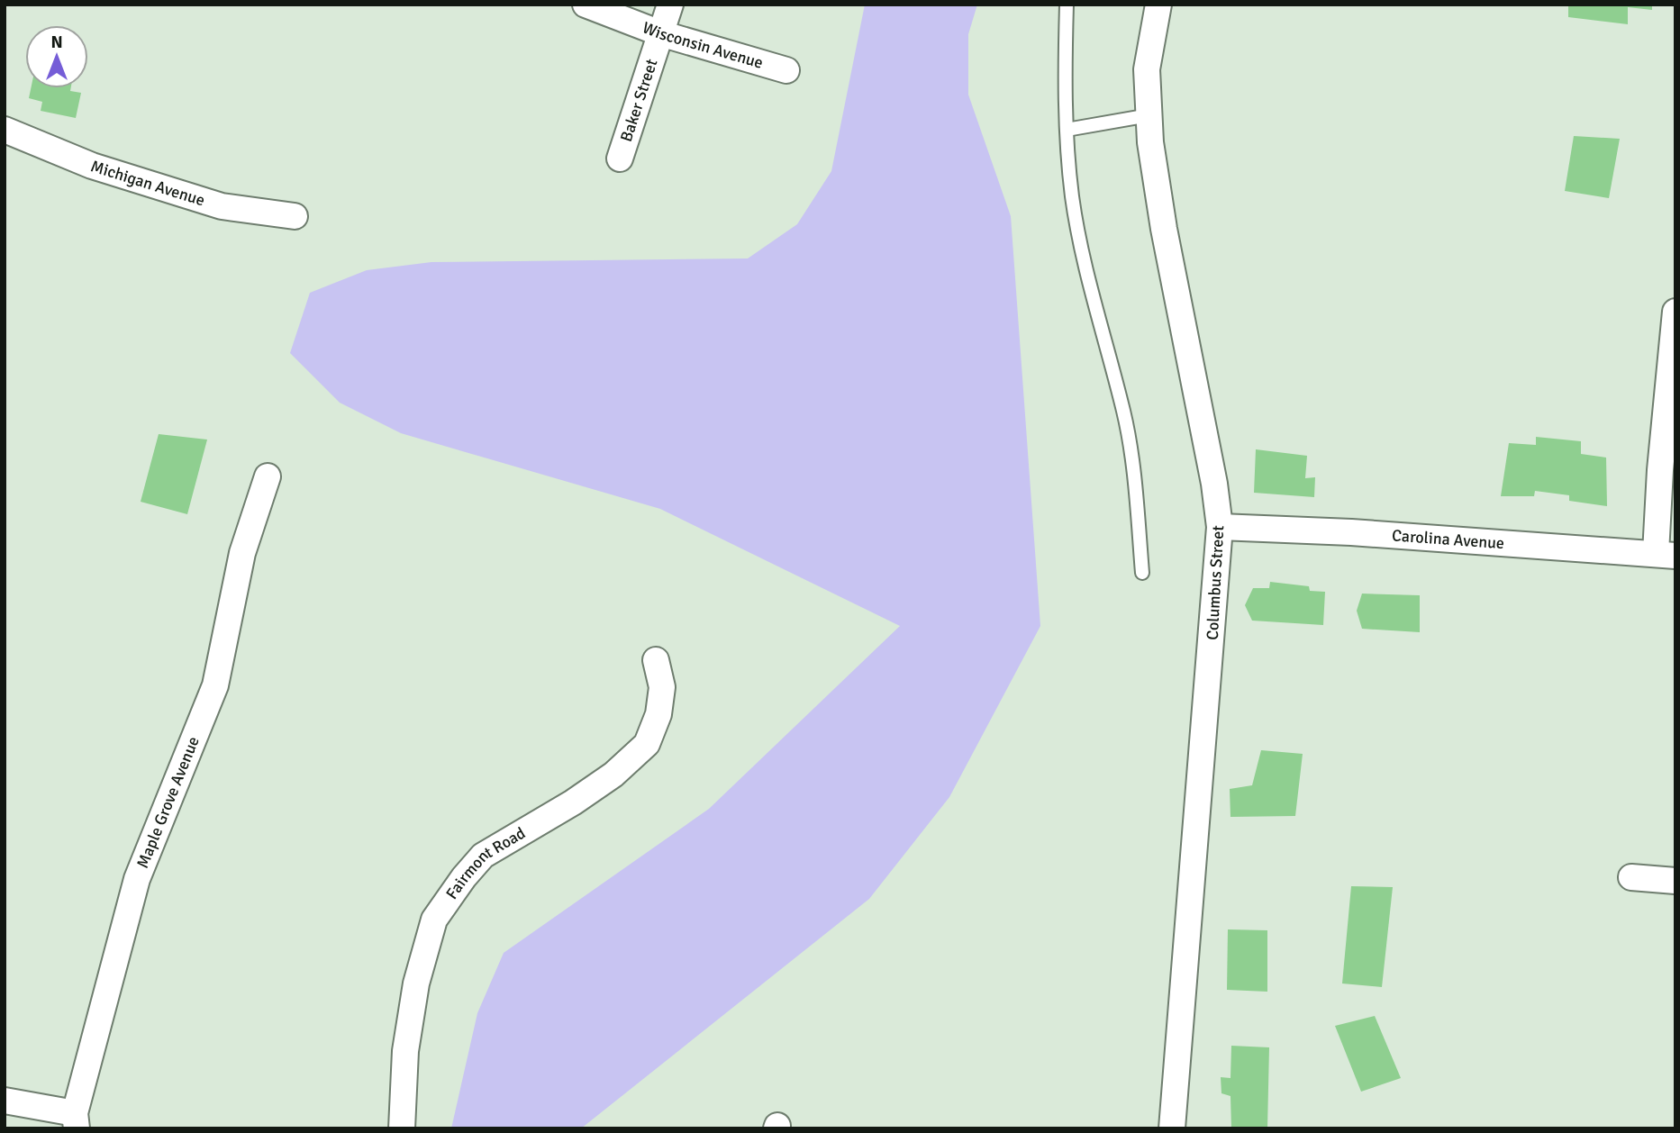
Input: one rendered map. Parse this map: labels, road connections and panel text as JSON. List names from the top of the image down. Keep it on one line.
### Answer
{"streets":{"street":["Wisconsin Avenue","Baker Street","Michigan Avenue","Carolina Avenue","Columbus Street","Maple Grove Avenue","Fairmont Road"]},"crossings":[["Wisconsin Avenue","Baker Street"],["Carolina Avenue","Columbus Street"]],"north":"top"}
